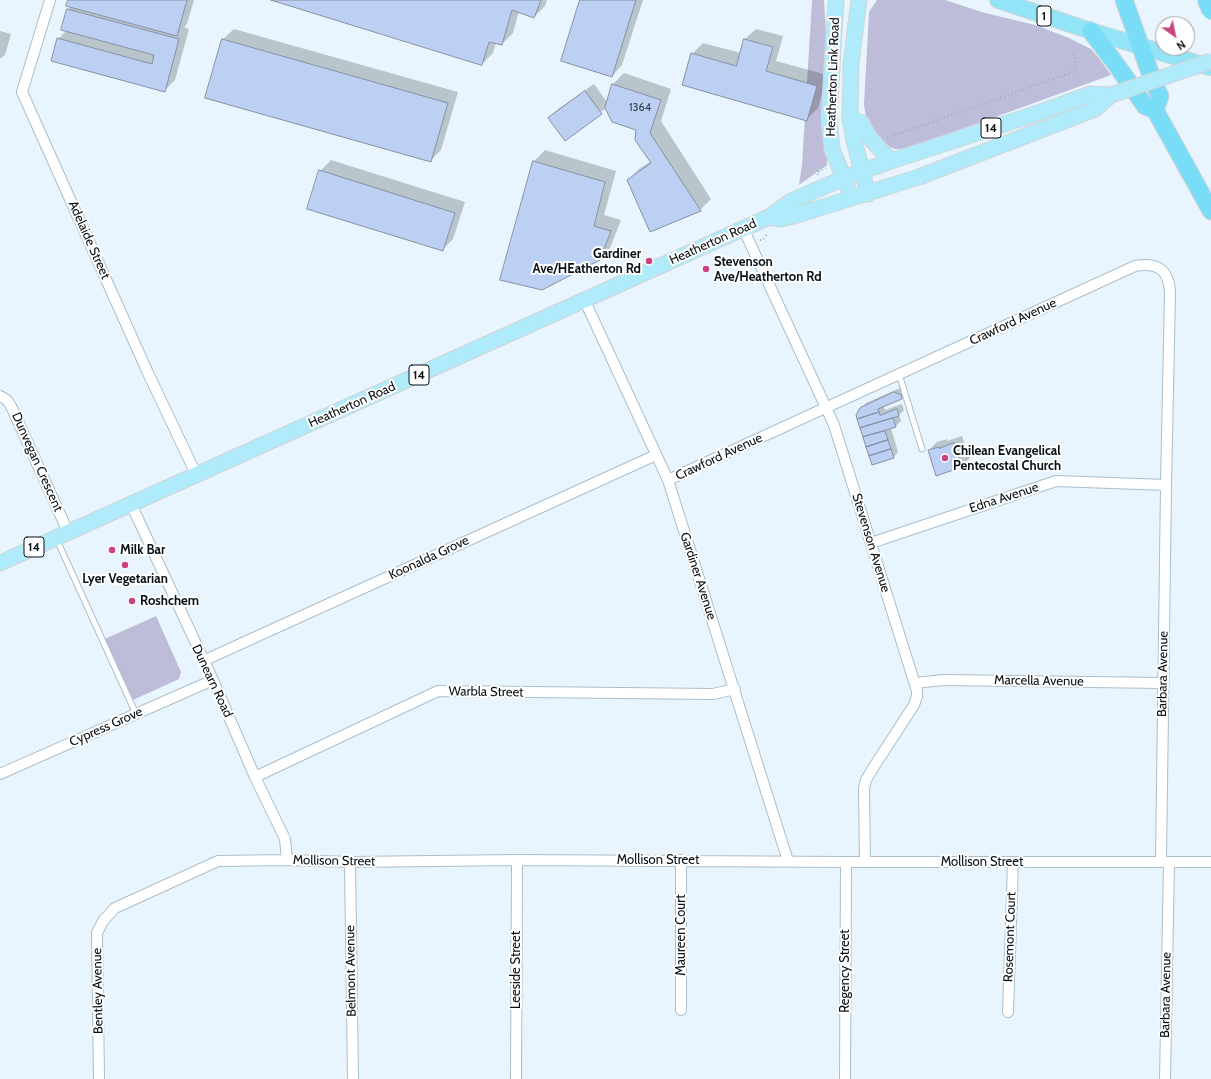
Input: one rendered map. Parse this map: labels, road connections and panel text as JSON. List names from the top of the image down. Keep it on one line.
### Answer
{"streets":{"highway":["1"],"main road":["Heatherton Link Road","14","Heatherton Road"],"street":["Adelaide Street","Crawford Avenue","Dunvegan Crescent","Edna Avenue","Stevenson Avenue","Koonalda Grove","Gardiner Avenue","Barbara Avenue","Dunearn Road","Marcella Avenue","Warbla Street","Cypress Grove","Mollison Street","Maureen Court","Rosemont Court","Leeside Street","Belmont Avenue","Regency Street","Bentley Avenue"]},"crossings":[["Heatherton Link Road","Heatherton Road"],["Adelaide Street","Heatherton Road"],["Heatherton Road","Dunvegan Crescent"],["Heatherton Road","Stevenson Avenue"],["Heatherton Road","Gardiner Avenue"],["Heatherton Road","Dunearn Road"],["Crawford Avenue","Edna Avenue"],["Crawford Avenue","Stevenson Avenue"],["Crawford Avenue","Gardiner Avenue"],["Crawford Avenue","Barbara Avenue"],["Edna Avenue","Stevenson Avenue"],["Edna Avenue","Barbara Avenue"],["Stevenson Avenue","Marcella Avenue"],["Stevenson Avenue","Mollison Street"],["Koonalda Grove","Gardiner Avenue"],["Koonalda Grove","Dunearn Road"],["Gardiner Avenue","Warbla Street"],["Gardiner Avenue","Mollison Street"],["Barbara Avenue","Marcella Avenue"],["Barbara Avenue","Mollison Street"],["Dunearn Road","Warbla Street"],["Dunearn Road","Cypress Grove"],["Dunearn Road","Mollison Street"],["Mollison Street","Maureen Court"],["Mollison Street","Rosemont Court"],["Mollison Street","Leeside Street"],["Mollison Street","Belmont Avenue"],["Mollison Street","Regency Street"],["Mollison Street","Bentley Avenue"]],"places":["Gardiner Ave/HEatherton Rd","Stevenson Ave/Heatherton Rd","Chilean Evangelical Pentecostal Church","Milk Bar","Lyer Vegetarian","Roshchem"],"house_numbers":["1364"],"north":"bottom right"}
